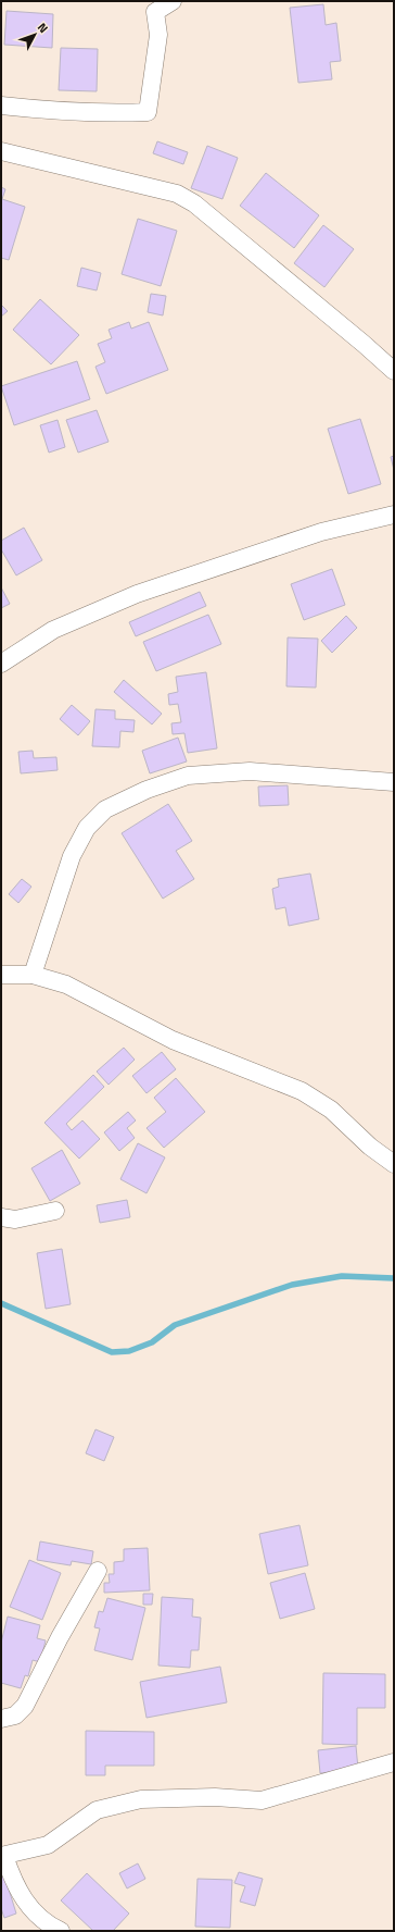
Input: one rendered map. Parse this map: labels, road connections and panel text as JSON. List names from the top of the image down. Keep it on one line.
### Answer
{"north":"top right"}
